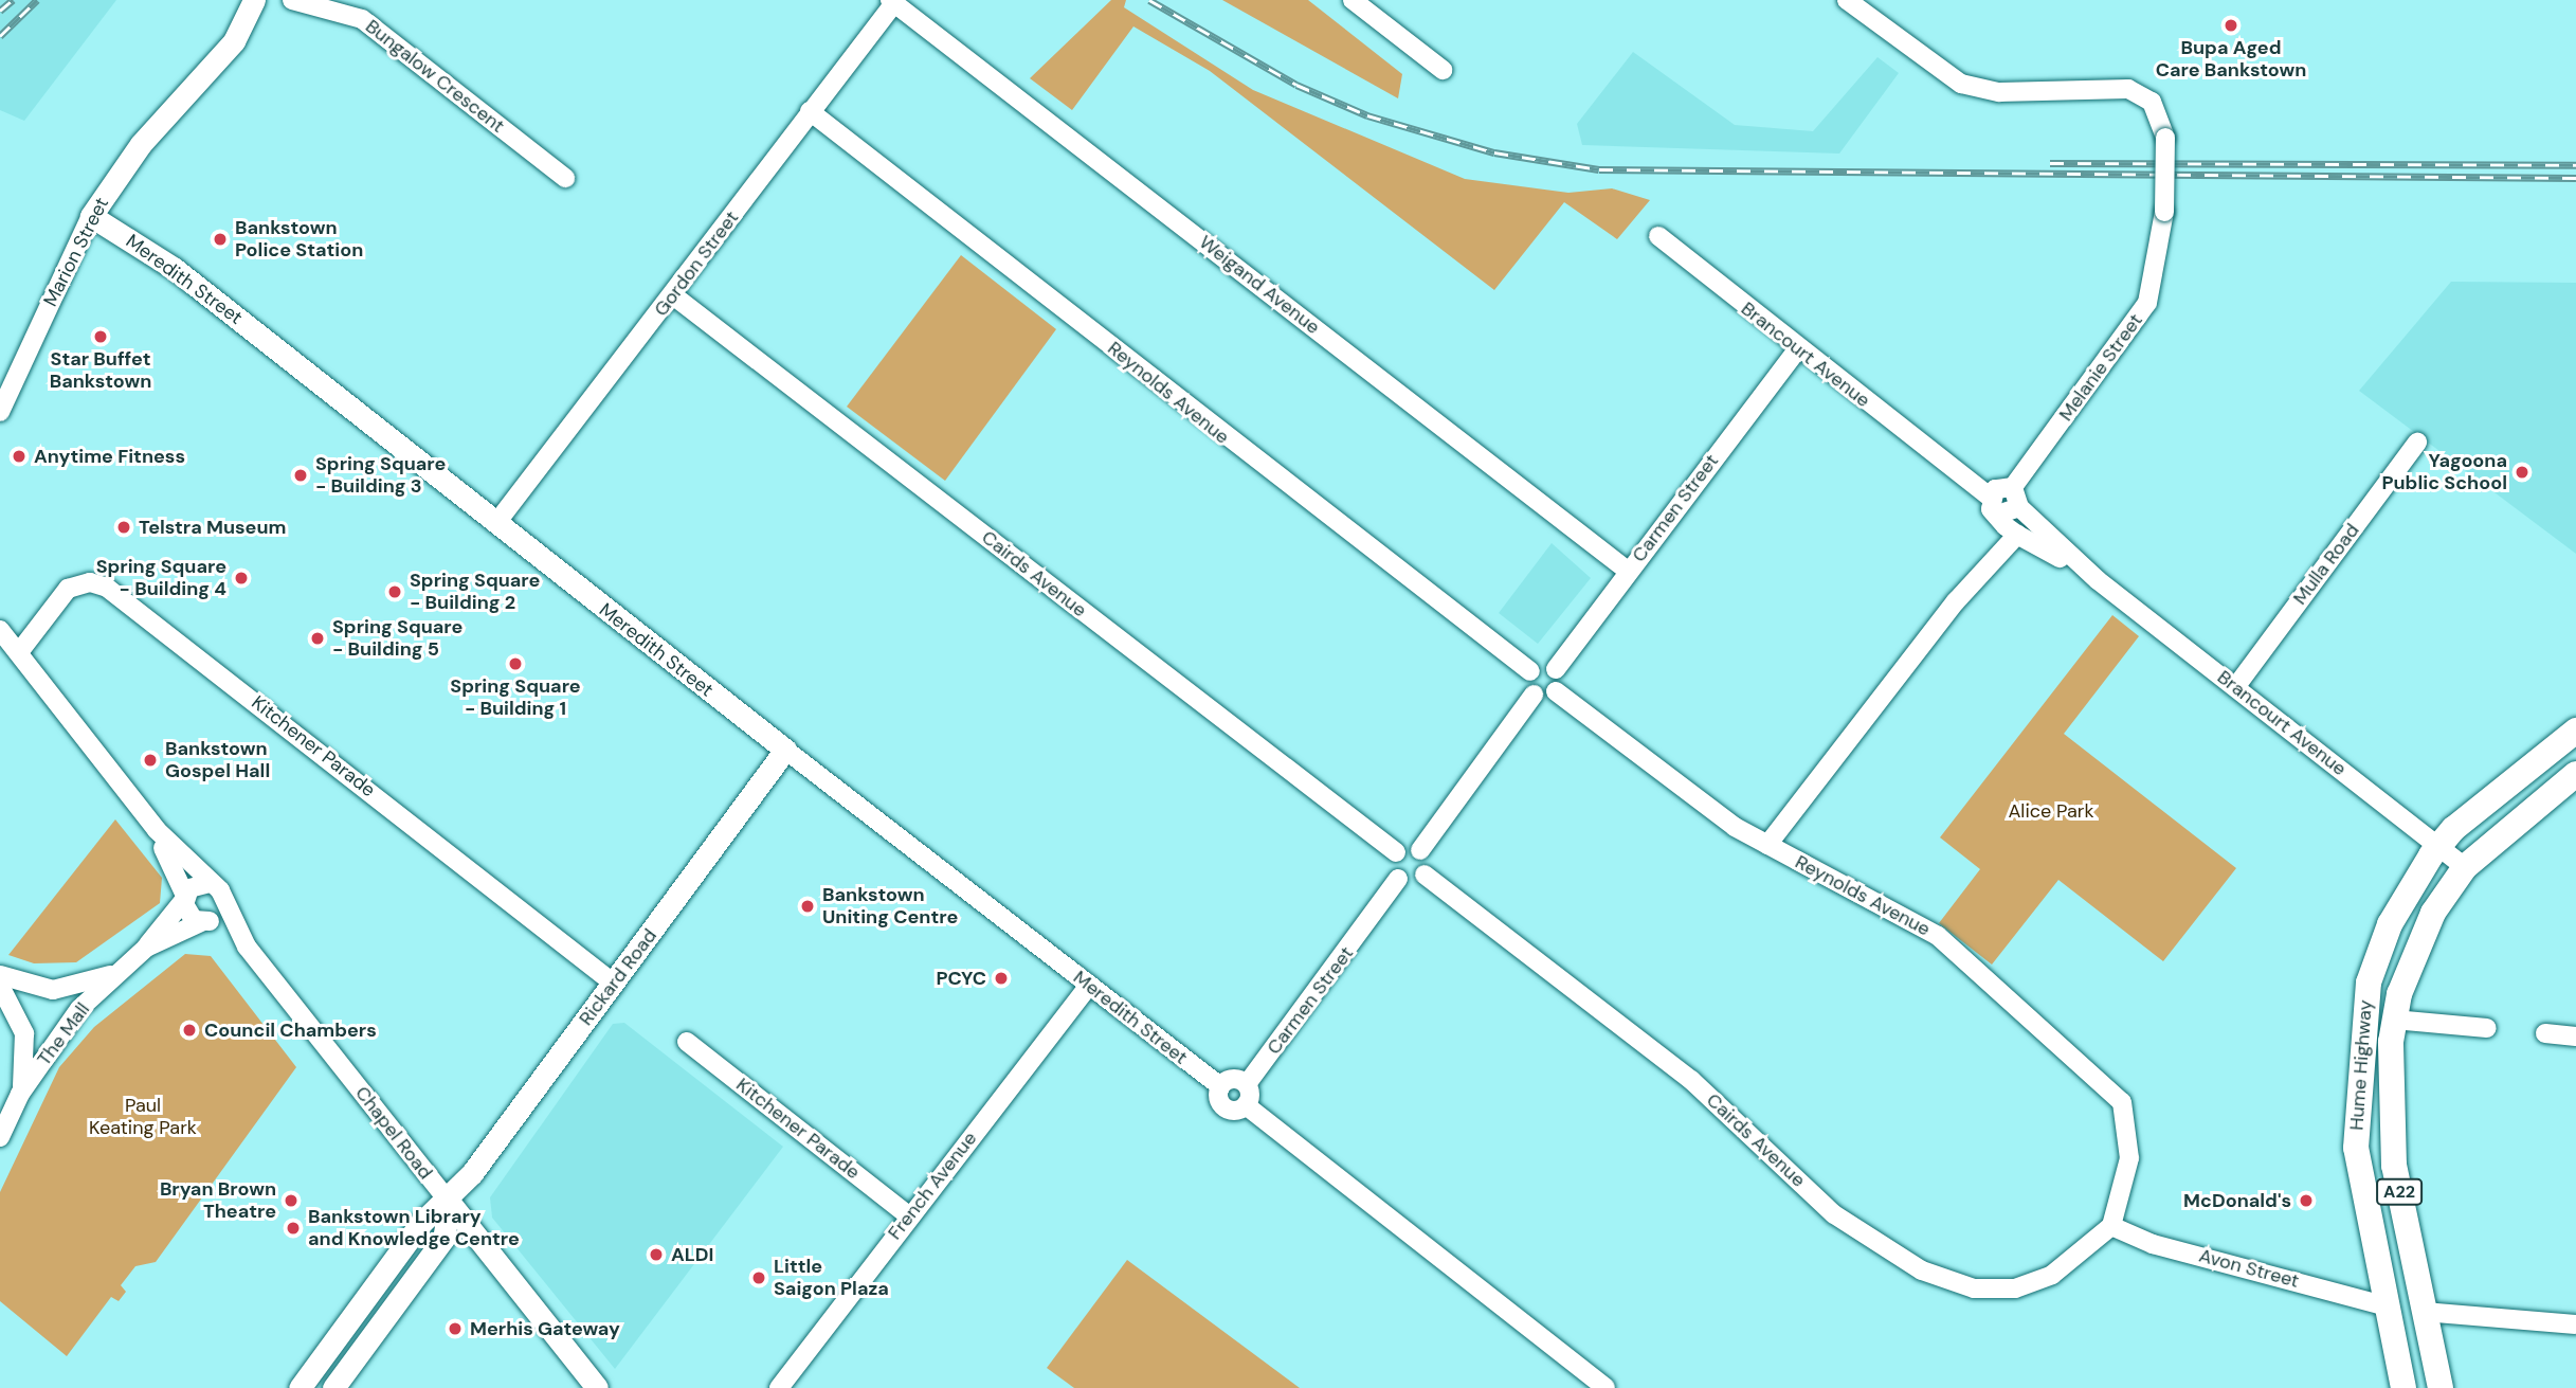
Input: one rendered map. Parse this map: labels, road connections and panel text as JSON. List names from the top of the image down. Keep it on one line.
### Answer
{"streets":{"highway":["Hume Highway","A22"],"main road":["Marion Street","Meredith Street","Rickard Road","Chapel Road"],"street":["Bungalow Crescent","Gordon Street","Weigand Avenue","Brancourt Avenue","Melanie Street","Reynolds Avenue","Carmen Street","Mulla Road","Cairds Avenue","Kitchener Parade","The Mall","French Avenue","Avon Street"]},"crossings":[["Marion Street","Meredith Street"],["Gordon Street","Meredith Street"],["Gordon Street","Weigand Avenue"],["Gordon Street","Reynolds Avenue"],["Gordon Street","Cairds Avenue"],["Meredith Street","Rickard Road"],["Meredith Street","French Avenue"],["Weigand Avenue","Carmen Street"],["Brancourt Avenue","Carmen Street"],["Brancourt Avenue","Mulla Road"],["Brancourt Avenue","Hume Highway"],["Reynolds Avenue","Cairds Avenue"],["Reynolds Avenue","Avon Street"],["Carmen Street","Cairds Avenue"],["Cairds Avenue","Avon Street"],["Kitchener Parade","Rickard Road"],["Kitchener Parade","French Avenue"],["Rickard Road","Chapel Road"],["The Mall","Chapel Road"],["Hume Highway","Avon Street"]],"parks":["Alice Park","Paul Keating Park"],"places":["Bupa Aged Care Bankstown","Bankstown Police Station","Star Buffet Bankstown","Anytime Fitness","Yagoona Public School","Spring Square - Building 3","Telstra Museum","Spring Square - Building 4","Spring Square - Building 2","Spring Square - Building 5","Spring Square - Building 1","Bankstown Gospel Hall","Bankstown Uniting Centre","PCYC","Council Chambers","Bryan Brown Theatre","McDonald's","Bankstown Library and Knowledge Centre","ALDI","Little Saigon Plaza","Merhis Gateway"]}
